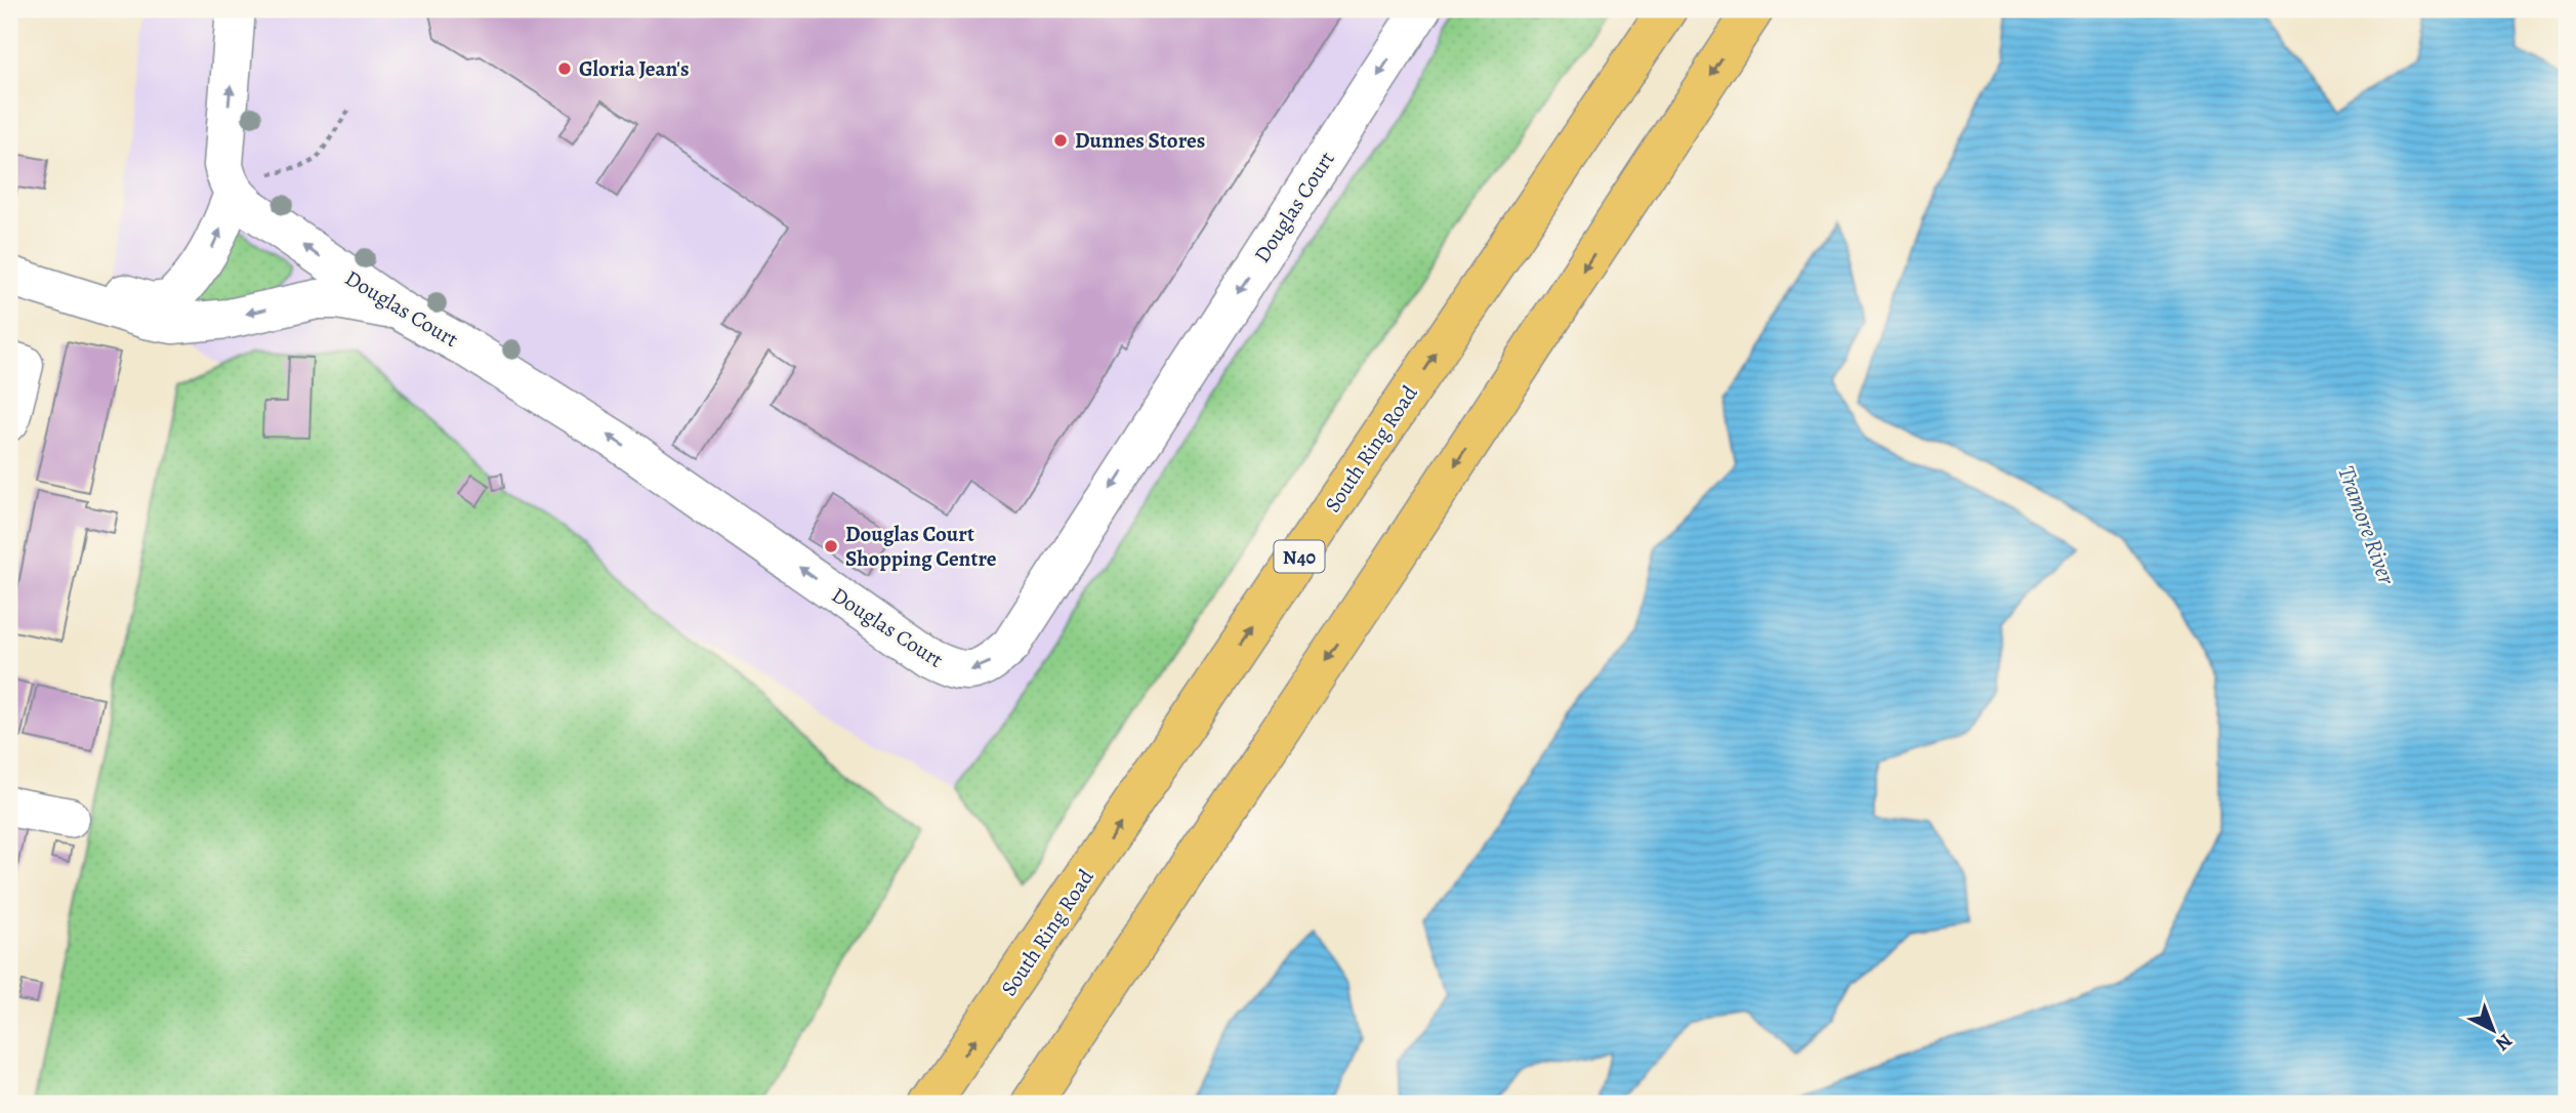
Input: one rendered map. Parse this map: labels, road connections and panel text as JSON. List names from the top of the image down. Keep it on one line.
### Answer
{"streets":{"highway":["South Ring Road","N40"],"street":["Douglas Court"]},"water":["Tramore River"],"places":["Gloria Jean's","Dunnes Stores","Douglas Court Shopping Centre"],"north":"bottom right"}
